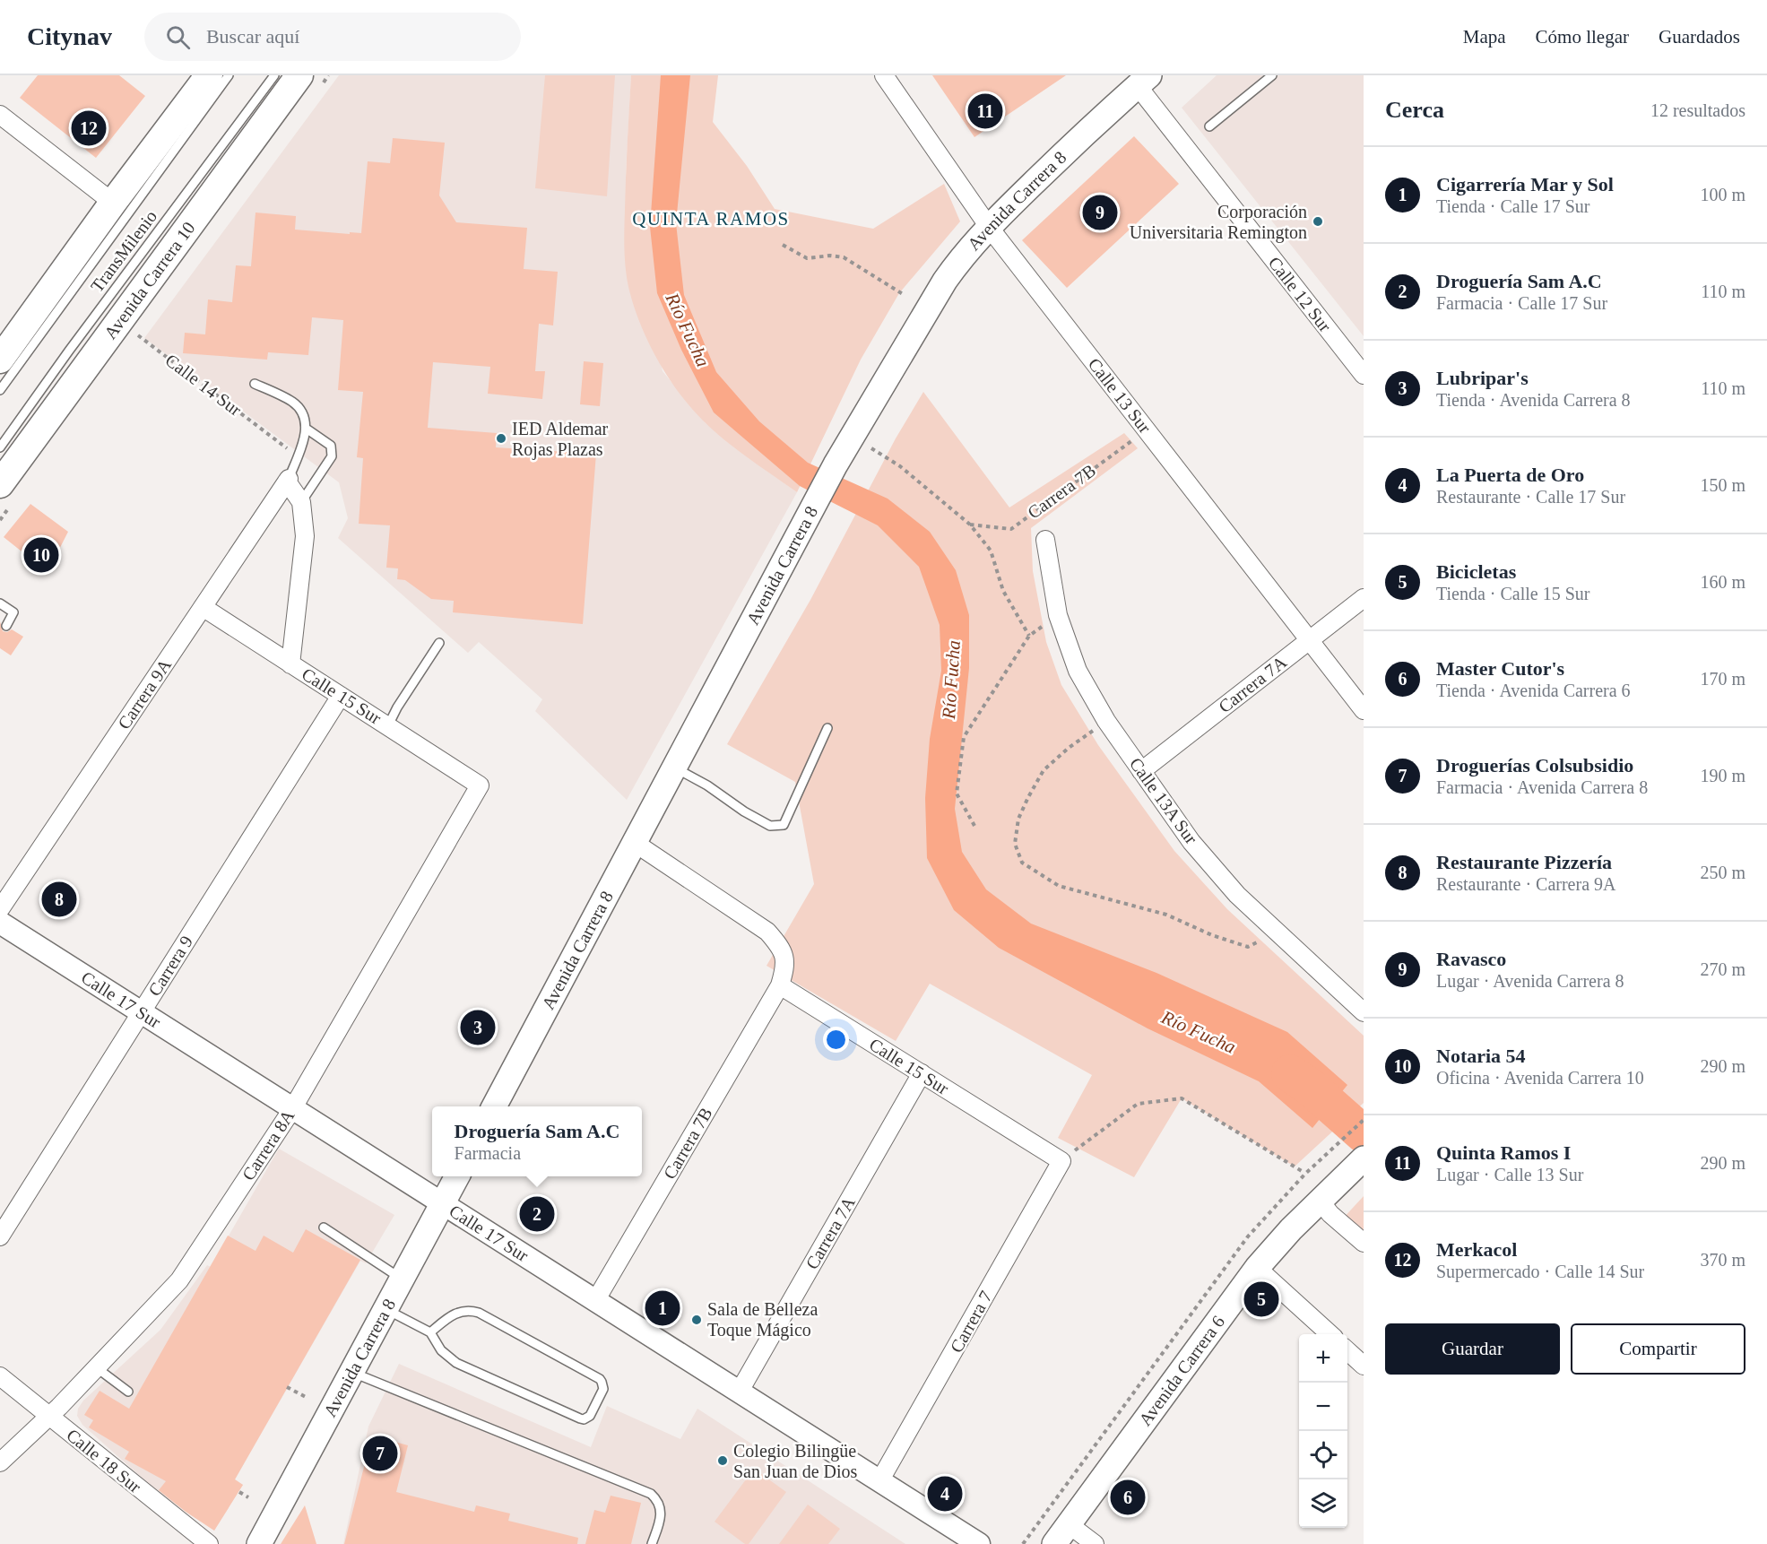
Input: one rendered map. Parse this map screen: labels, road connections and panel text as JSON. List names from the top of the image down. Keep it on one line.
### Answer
{"streets":{"main road":["Avenida Carrera 8","Avenida Carrera 10","Avenida Carrera 6"],"street":["Calle 12 Sur","Calle 13 Sur","Carrera 7B","Carrera 7A","Carrera 9A","Calle 15 Sur","Calle 13A Sur","Carrera 9","Calle 17 Sur","Carrera 8A","Carrera 7","Calle 18 Sur"],"lane":["TransMilenio"],"path":["Calle 14 Sur"]},"crossings":[["Avenida Carrera 8","Calle 12 Sur"],["Avenida Carrera 8","Calle 13 Sur"],["Avenida Carrera 8","Calle 17 Sur"],["Avenida Carrera 10","Calle 14 Sur"],["Calle 13 Sur","Carrera 7B"],["Calle 13 Sur","Carrera 7A"],["Carrera 7B","Calle 15 Sur"],["Carrera 7B","Calle 17 Sur"],["Carrera 7A","Calle 15 Sur"],["Carrera 7A","Calle 13A Sur"],["Carrera 7A","Calle 17 Sur"],["Carrera 9A","Calle 15 Sur"],["Calle 15 Sur","Carrera 9"],["Calle 15 Sur","Carrera 8A"],["Calle 15 Sur","Carrera 7"],["Carrera 9","Calle 17 Sur"],["Calle 17 Sur","Carrera 8A"],["Calle 17 Sur","Carrera 7"],["Carrera 8A","Calle 18 Sur"]],"districts":["QUINTA RAMOS"],"water":["Río Fucha"],"places":["Corporación Universitaria Remington","IED Aldemar Rojas Plazas","Sala de Belleza Toque Mágico","Colegio Bilingüe San Juan de Dios"],"page":{"header":"Citynav","search":"Buscar aquí","nav":["Mapa","Cómo llegar","Guardados"],"heading":["Cerca","12 resultados"],"pins":["11","12","9","10","8","3","2","5","1","7","4","6"],"list":[{"mark":"1","name":"Cigarrería Mar y Sol","note":"Tienda · Calle 17 Sur","value":"100 m"},{"mark":"2","name":"Droguería Sam A.C","note":"Farmacia · Calle 17 Sur","value":"110 m"},{"mark":"3","name":"Lubripar's","note":"Tienda · Avenida Carrera 8","value":"110 m"},{"mark":"4","name":"La Puerta de Oro","note":"Restaurante · Calle 17 Sur","value":"150 m"},{"mark":"5","name":"Bicicletas","note":"Tienda · Calle 15 Sur","value":"160 m"},{"mark":"6","name":"Master Cutor's","note":"Tienda · Avenida Carrera 6","value":"170 m"},{"mark":"7","name":"Droguerías Colsubsidio","note":"Farmacia · Avenida Carrera 8","value":"190 m"},{"mark":"8","name":"Restaurante Pizzería","note":"Restaurante · Carrera 9A","value":"250 m"},{"mark":"9","name":"Ravasco","note":"Lugar · Avenida Carrera 8","value":"270 m"},{"mark":"10","name":"Notaria 54","note":"Oficina · Avenida Carrera 10","value":"290 m"},{"mark":"11","name":"Quinta Ramos I","note":"Lugar · Calle 13 Sur","value":"290 m"},{"mark":"12","name":"Merkacol","note":"Supermercado · Calle 14 Sur","value":"370 m"}],"popup":["Droguería Sam A.C","Farmacia"],"buttons":["Guardar","Compartir"],"map_buttons":["+","−"]}}
